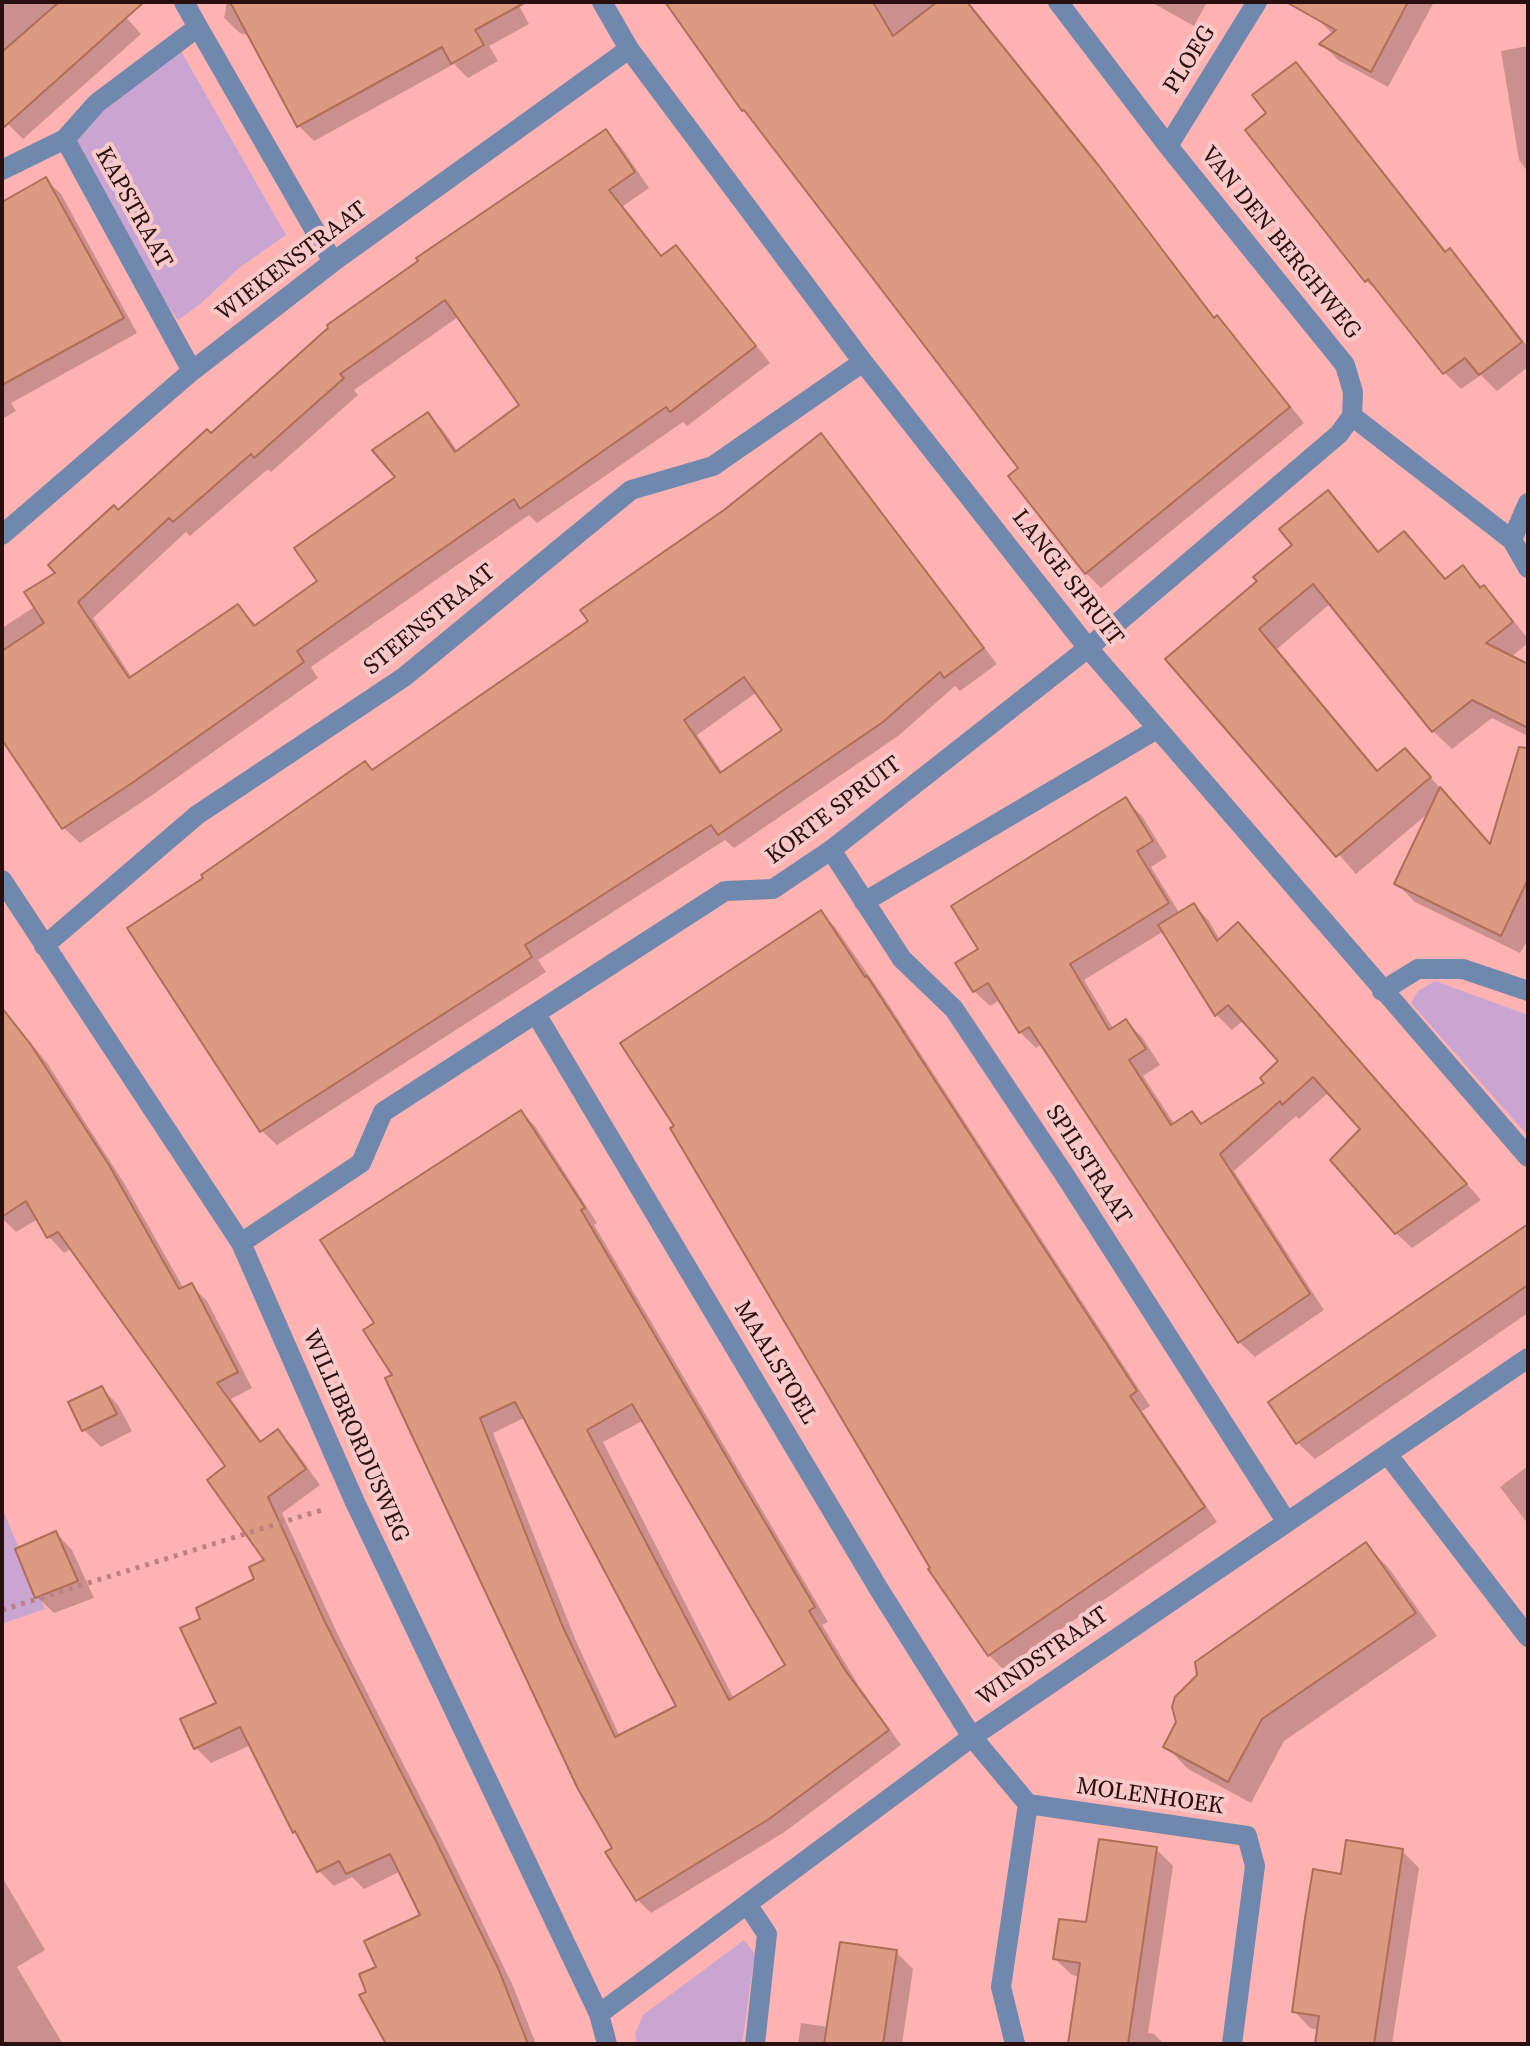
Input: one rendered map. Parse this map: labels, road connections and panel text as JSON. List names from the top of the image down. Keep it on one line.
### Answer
{"streets":{"street":["PLOEG","KAPSTRAAT","VAN DEN BERGHWEG","WIEKENSTRAAT","LANGE SPRUIT","STEENSTRAAT","KORTE SPRUIT","SPILSTRAAT","MAALSTOEL","WILLIBRORDUSWEG","WINDSTRAAT","MOLENHOEK"]},"crossings":[["PLOEG","VAN DEN BERGHWEG"],["KAPSTRAAT","WIEKENSTRAAT"],["VAN DEN BERGHWEG","KORTE SPRUIT"],["WIEKENSTRAAT","LANGE SPRUIT"],["LANGE SPRUIT","STEENSTRAAT"],["LANGE SPRUIT","KORTE SPRUIT"],["STEENSTRAAT","WILLIBRORDUSWEG"],["KORTE SPRUIT","SPILSTRAAT"],["KORTE SPRUIT","MAALSTOEL"],["KORTE SPRUIT","WILLIBRORDUSWEG"],["SPILSTRAAT","WINDSTRAAT"],["MAALSTOEL","WINDSTRAAT"],["WILLIBRORDUSWEG","WINDSTRAAT"]]}
